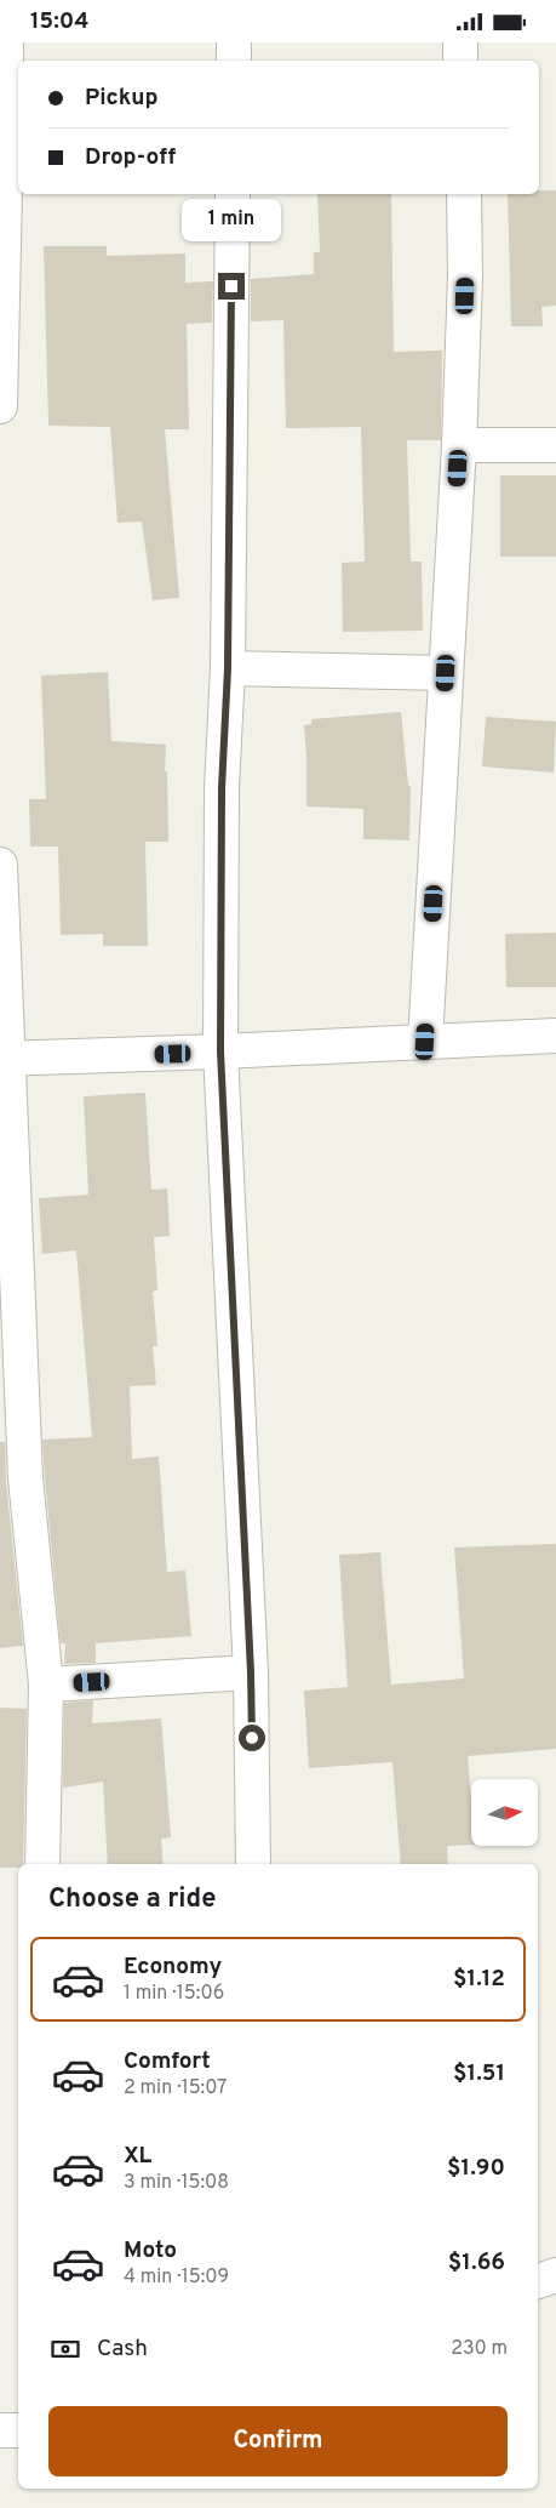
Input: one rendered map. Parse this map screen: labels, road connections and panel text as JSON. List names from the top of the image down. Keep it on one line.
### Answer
{"north":"right","page":{"status":"15:04","banner":["Pickup","Drop-off"],"bubble":"1 min","heading":"Choose a ride","list":[{"name":"Economy","note":"1 min · 15:06","value":"$1.12"},{"name":"Comfort","note":"2 min · 15:07","value":"$1.51"},{"name":"XL","note":"3 min · 15:08","value":"$1.90"},{"name":"Moto","note":"4 min · 15:09","value":"$1.66"}],"pay":["Cash","230 m"],"buttons":"Confirm"}}
